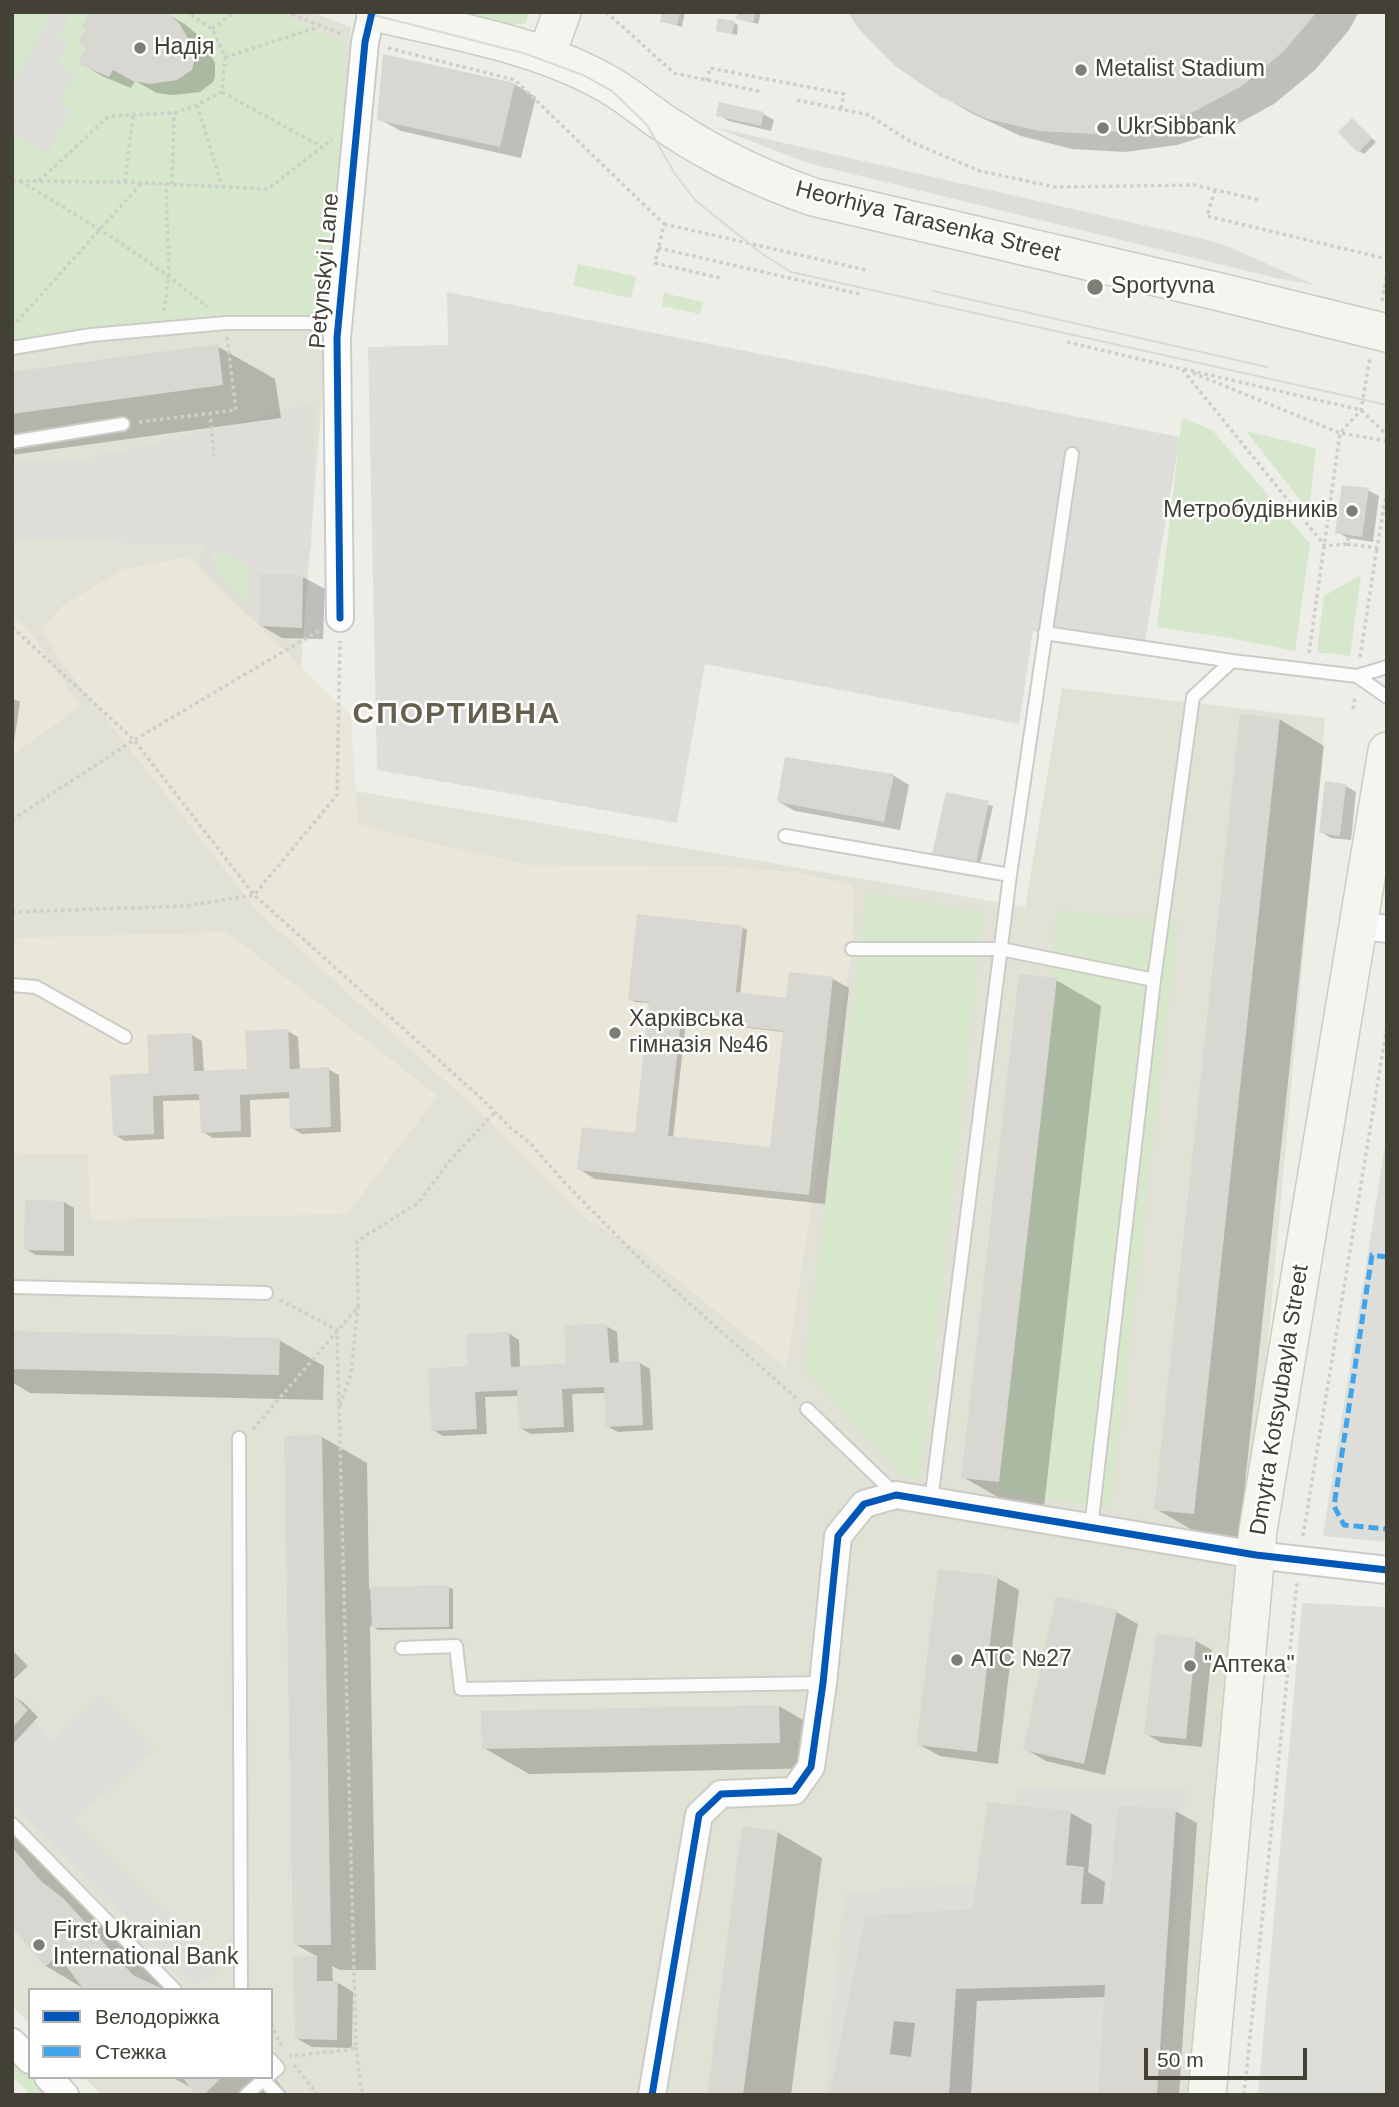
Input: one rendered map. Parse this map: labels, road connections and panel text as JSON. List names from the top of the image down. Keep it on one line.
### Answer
{"streets":{"main road":["Heorhiya Tarasenka Street","Dmytra Kotsyubayla Street"],"street":["Petynskyi Lane"]},"crossings":[["Heorhiya Tarasenka Street","Petynskyi Lane"]],"districts":["СПОРТИВНА"],"places":["Надія","Metalist Stadium","UkrSibbank","Sportyvna","Метробудівників","Харківська гімназія №46","АТС №27","\"Аптека\"","First Ukrainian International Bank"],"legend":["Велодоріжка","Стежка"],"scale_bar":"50 m"}
